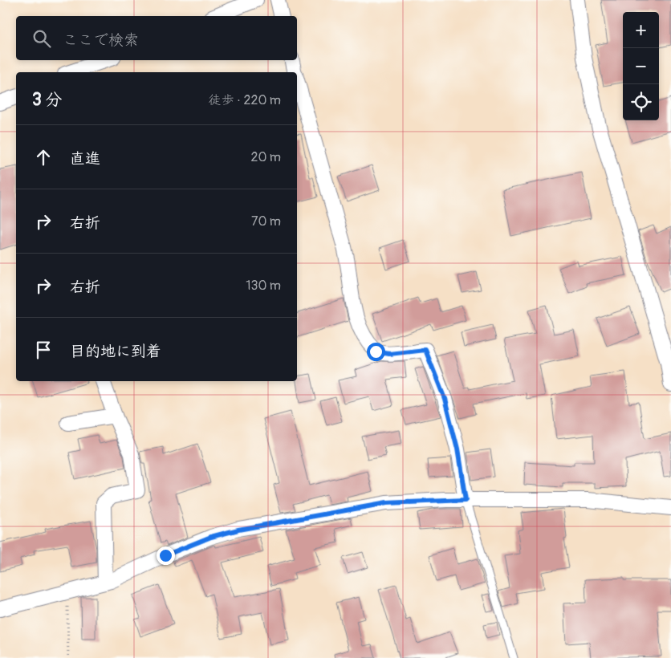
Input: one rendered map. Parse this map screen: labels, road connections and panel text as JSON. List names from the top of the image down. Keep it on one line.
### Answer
{"page":{"map_buttons":["+","−"],"search":"ここで検索","heading":["3 分","徒歩 · 220 m"],"list":[["直進","20 m"],["右折","70 m"],["右折","130 m"],"目的地に到着"]}}
